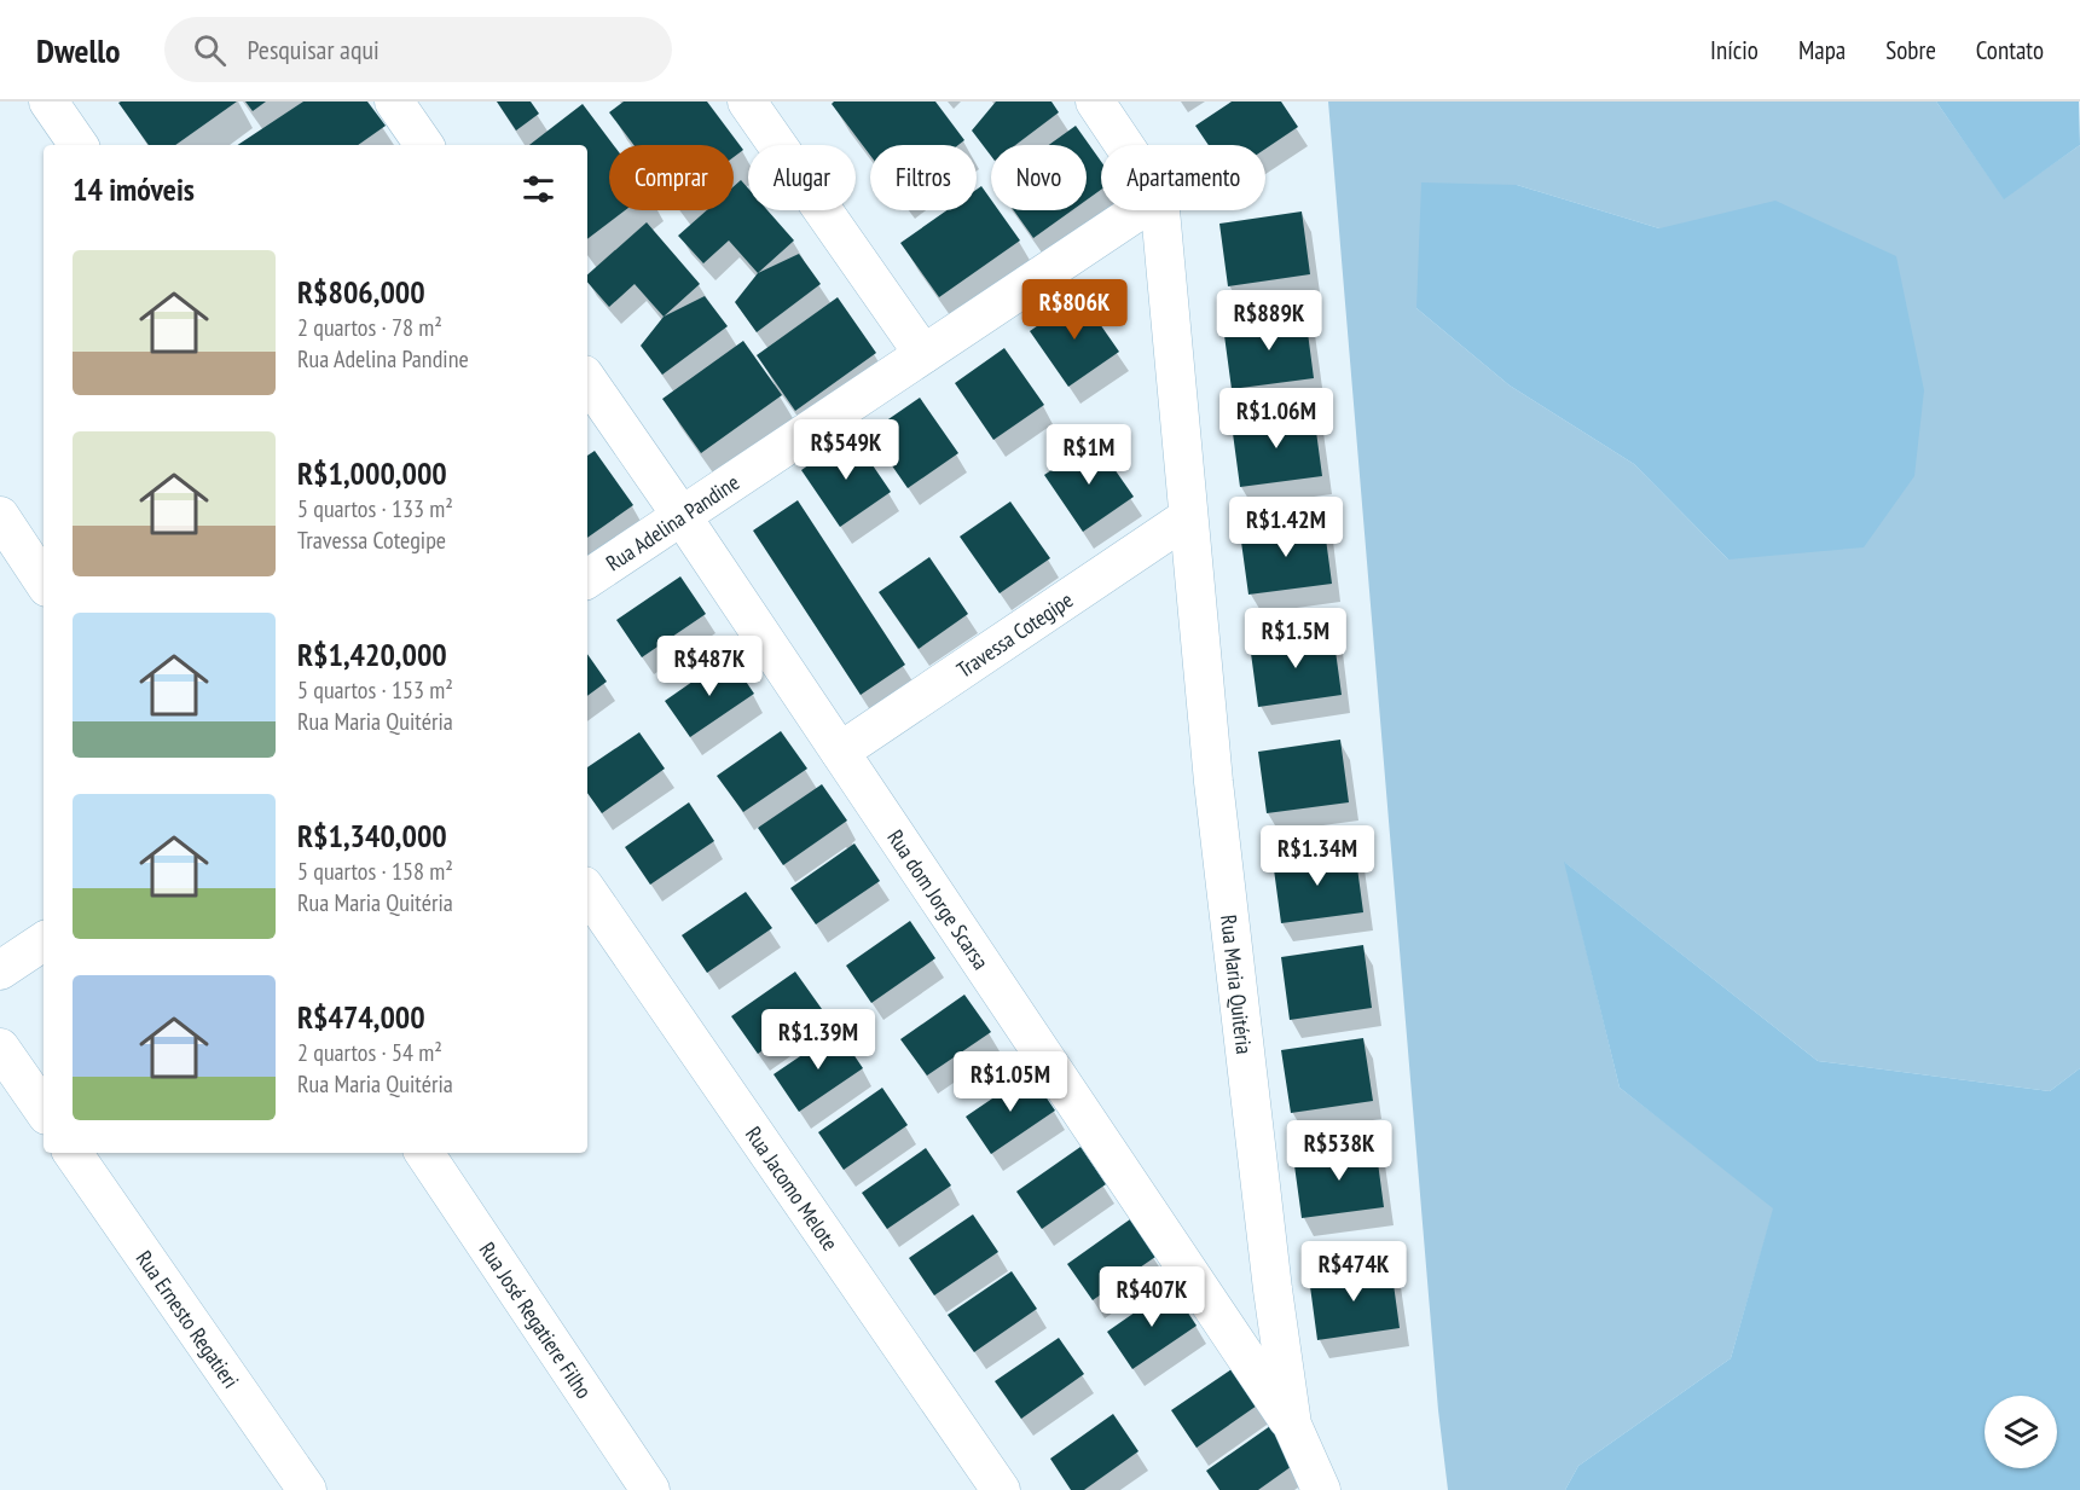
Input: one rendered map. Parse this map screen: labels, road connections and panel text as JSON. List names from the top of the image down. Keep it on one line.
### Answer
{"streets":{"street":["Rua Adelina Pandine","Travessa Cotegipe","Rua dom Jorge Scarsa","Rua Maria Quitéria","Rua Jacomo Melote","Rua Ernesto Regatieri","Rua José Regatiere Filho"]},"crossings":[["Rua Adelina Pandine","Rua dom Jorge Scarsa"],["Travessa Cotegipe","Rua dom Jorge Scarsa"],["Travessa Cotegipe","Rua Maria Quitéria"],["Rua dom Jorge Scarsa","Rua Maria Quitéria"]],"page":{"header":"Dwello","search":"Pesquisar aqui","nav":["Início","Mapa","Sobre","Contato"],"chip":["Comprar","Alugar","Filtros","Novo","Apartamento"],"heading":"14 imóveis","list":[{"name":"R$806,000","note":"2 quartos · 78 m² · Rua Adelina Pandine"},{"name":"R$1,000,000","note":"5 quartos · 133 m² · Travessa Cotegipe"},{"name":"R$1,420,000","note":"5 quartos · 153 m² · Rua Maria Quitéria"},{"name":"R$1,340,000","note":"5 quartos · 158 m² · Rua Maria Quitéria"},{"name":"R$474,000","note":"2 quartos · 54 m² · Rua Maria Quitéria"}],"price":["R$806K","R$889K","R$1.06M","R$549K","R$1M","R$1.42M","R$1.5M","R$487K","R$1.34M","R$1.39M","R$1.05M","R$538K","R$474K","R$407K"]}}
